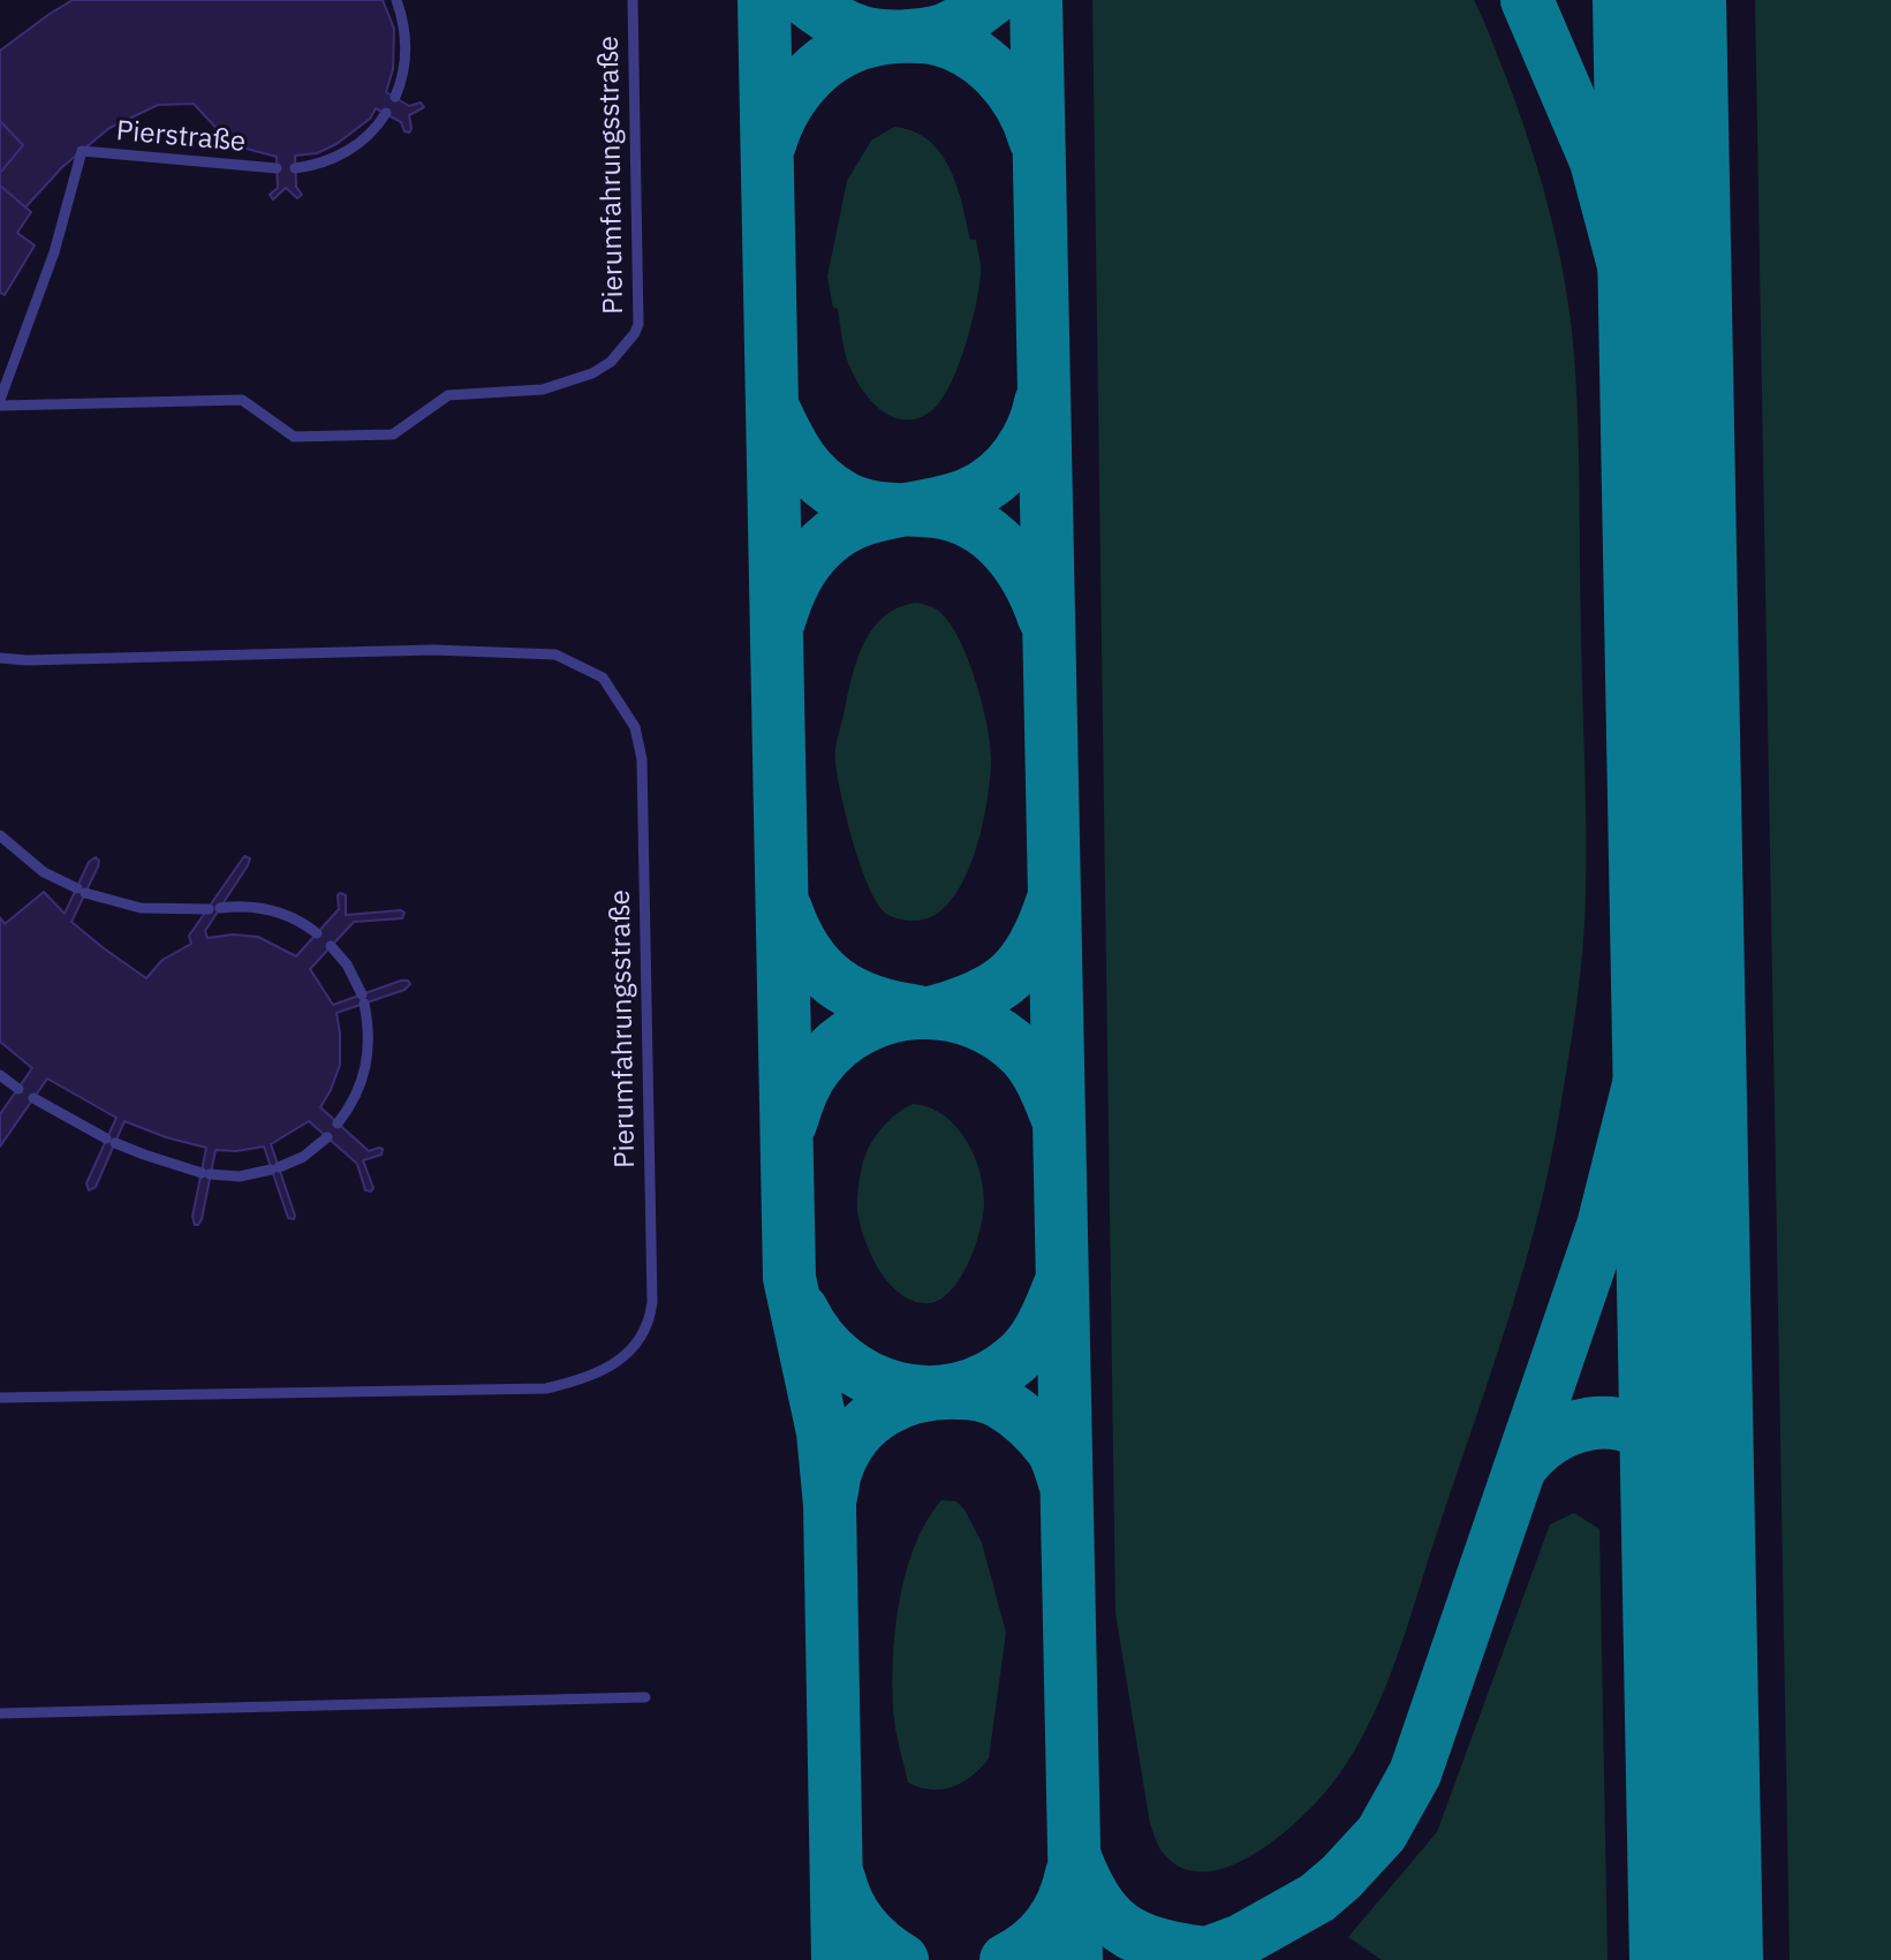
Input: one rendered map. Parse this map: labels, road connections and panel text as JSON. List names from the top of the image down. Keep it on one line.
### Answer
{"streets":{"lane":["Pierstraße","Pierumfahrungsstraße"]},"crossings":[["Pierstraße","Pierumfahrungsstraße"]]}
